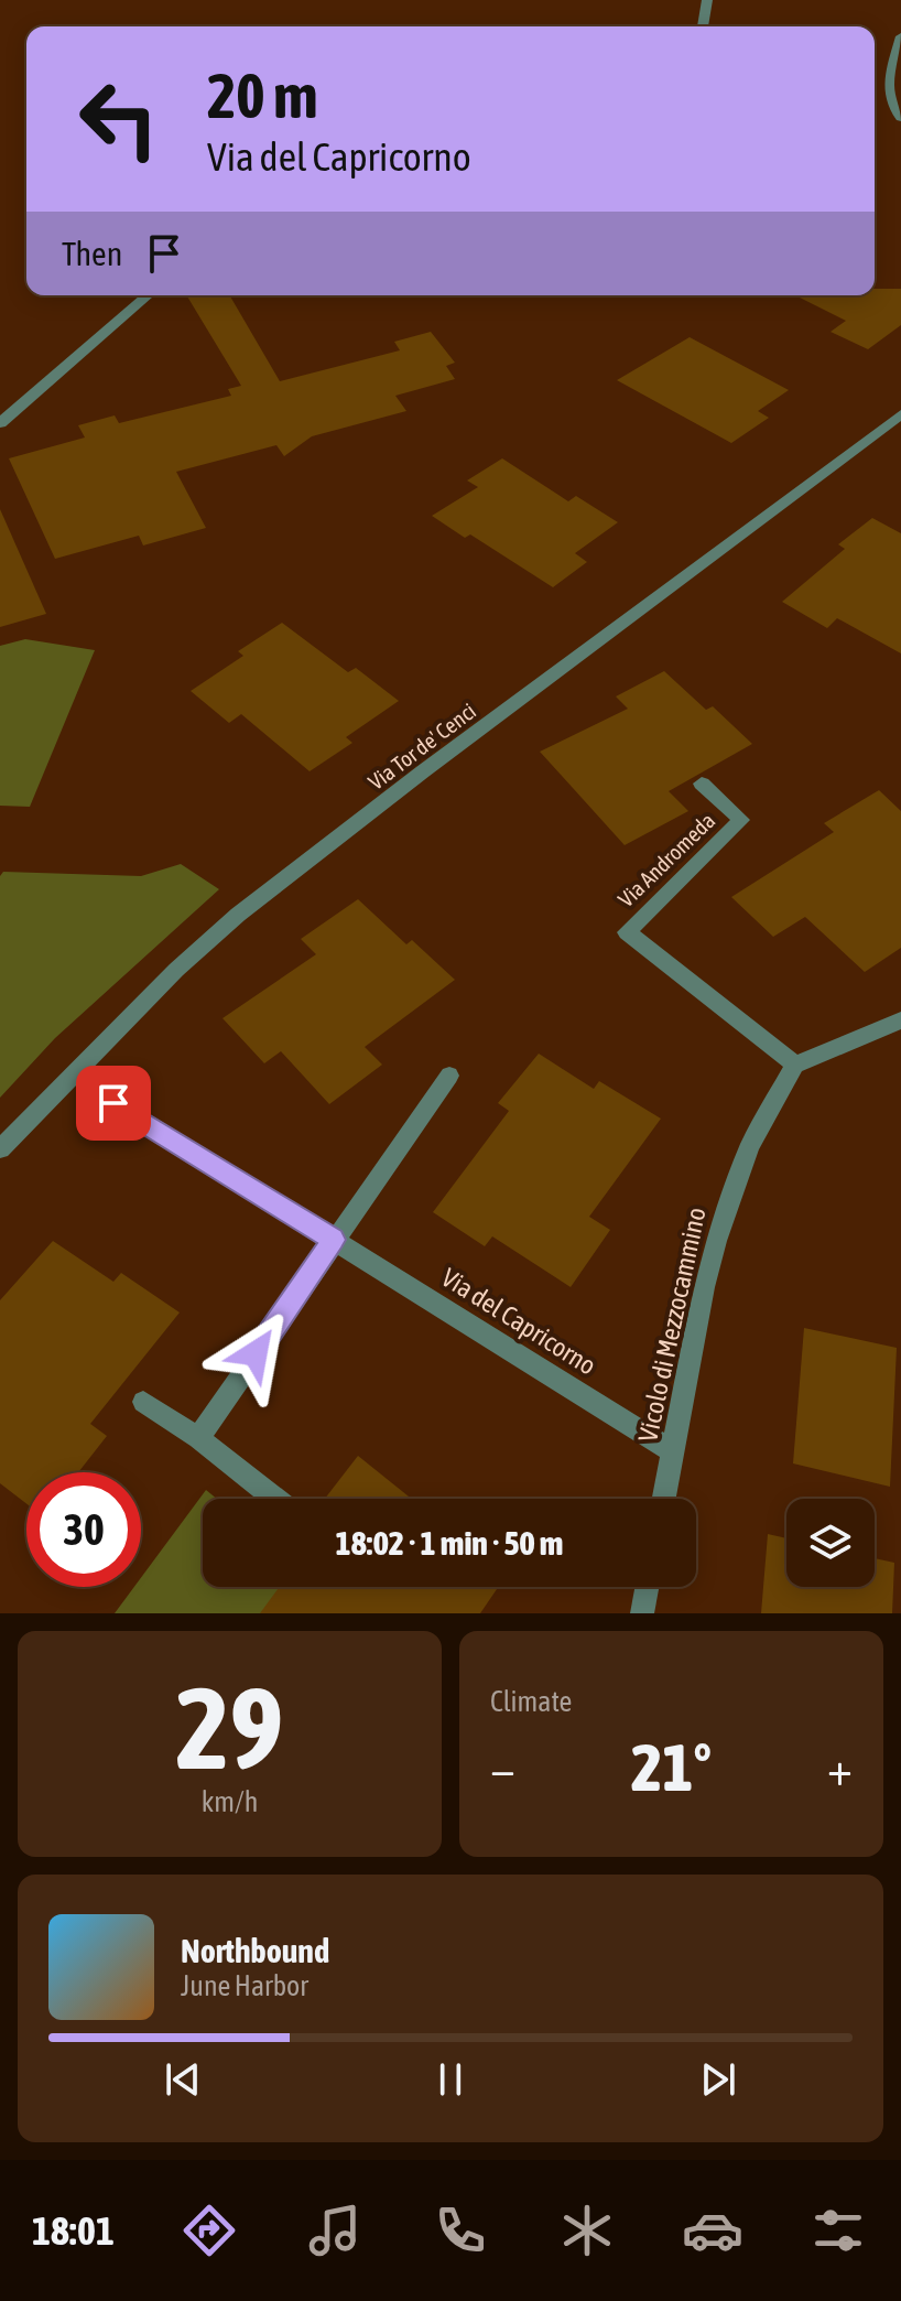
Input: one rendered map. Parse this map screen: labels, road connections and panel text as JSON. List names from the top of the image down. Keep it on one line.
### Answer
{"streets":{"street":["Via Tor de' Cenci","Via Andromeda","Via del Capricorno","Vicolo di Mezzocammino"]},"crossings":[["Via Andromeda","Vicolo di Mezzocammino"],["Via del Capricorno","Vicolo di Mezzocammino"]],"page":{"turn":["20 m","Via del Capricorno"],"then":"Then","limit":"30","trip":"18:02 · 1 min · 50 m","tile":[["29","km/h"],"Climate"],"heat":["−","21°","+"],"song":["Northbound","June Harbor"],"tabs":"18:01"}}
